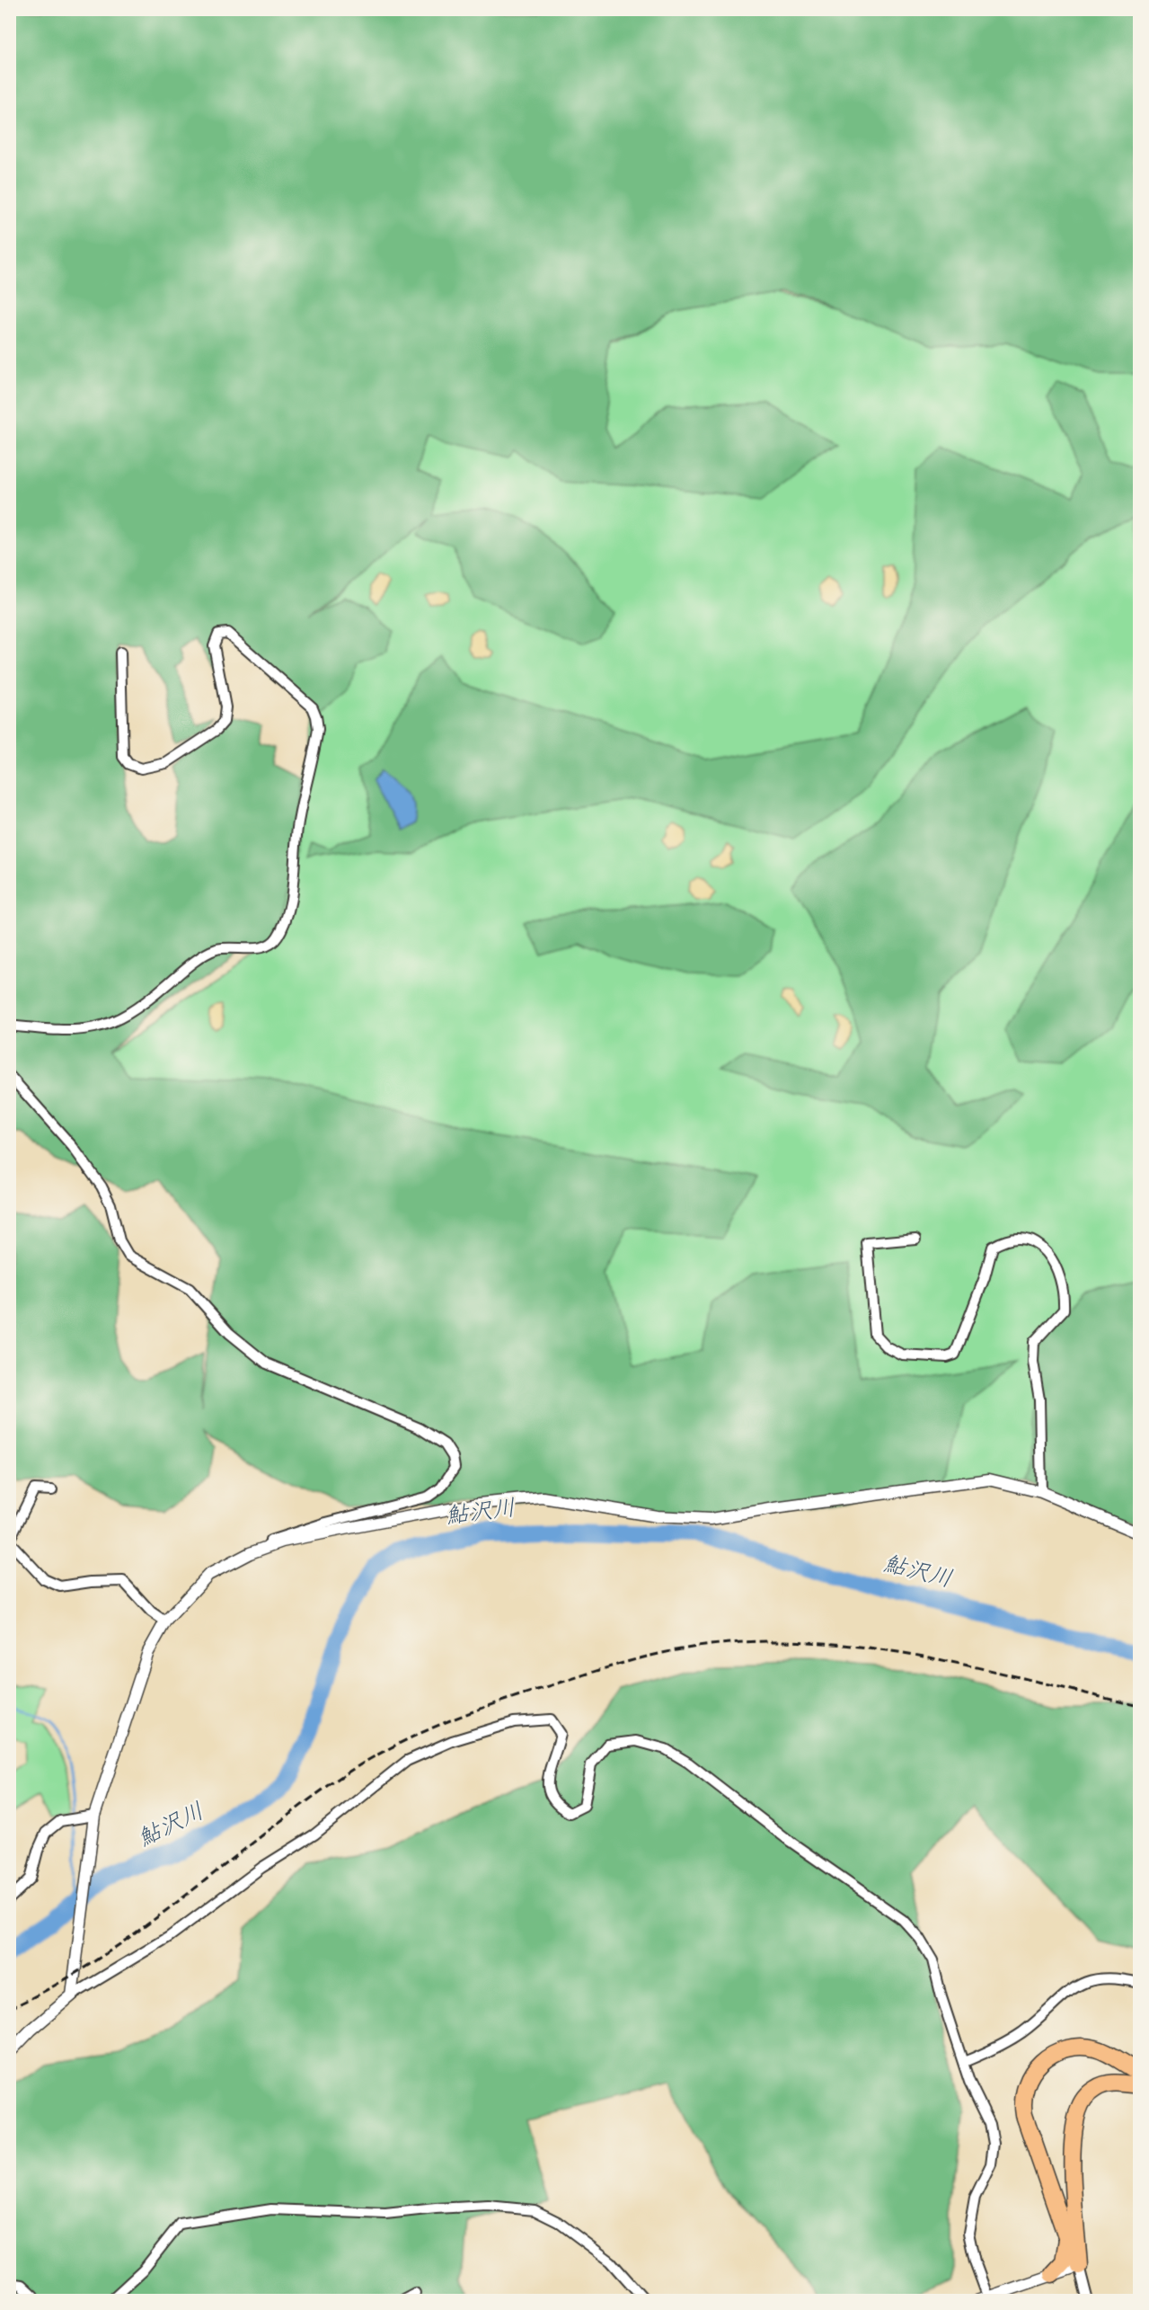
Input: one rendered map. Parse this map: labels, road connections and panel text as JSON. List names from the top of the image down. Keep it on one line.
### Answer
{"water":["鮎沢川"]}
